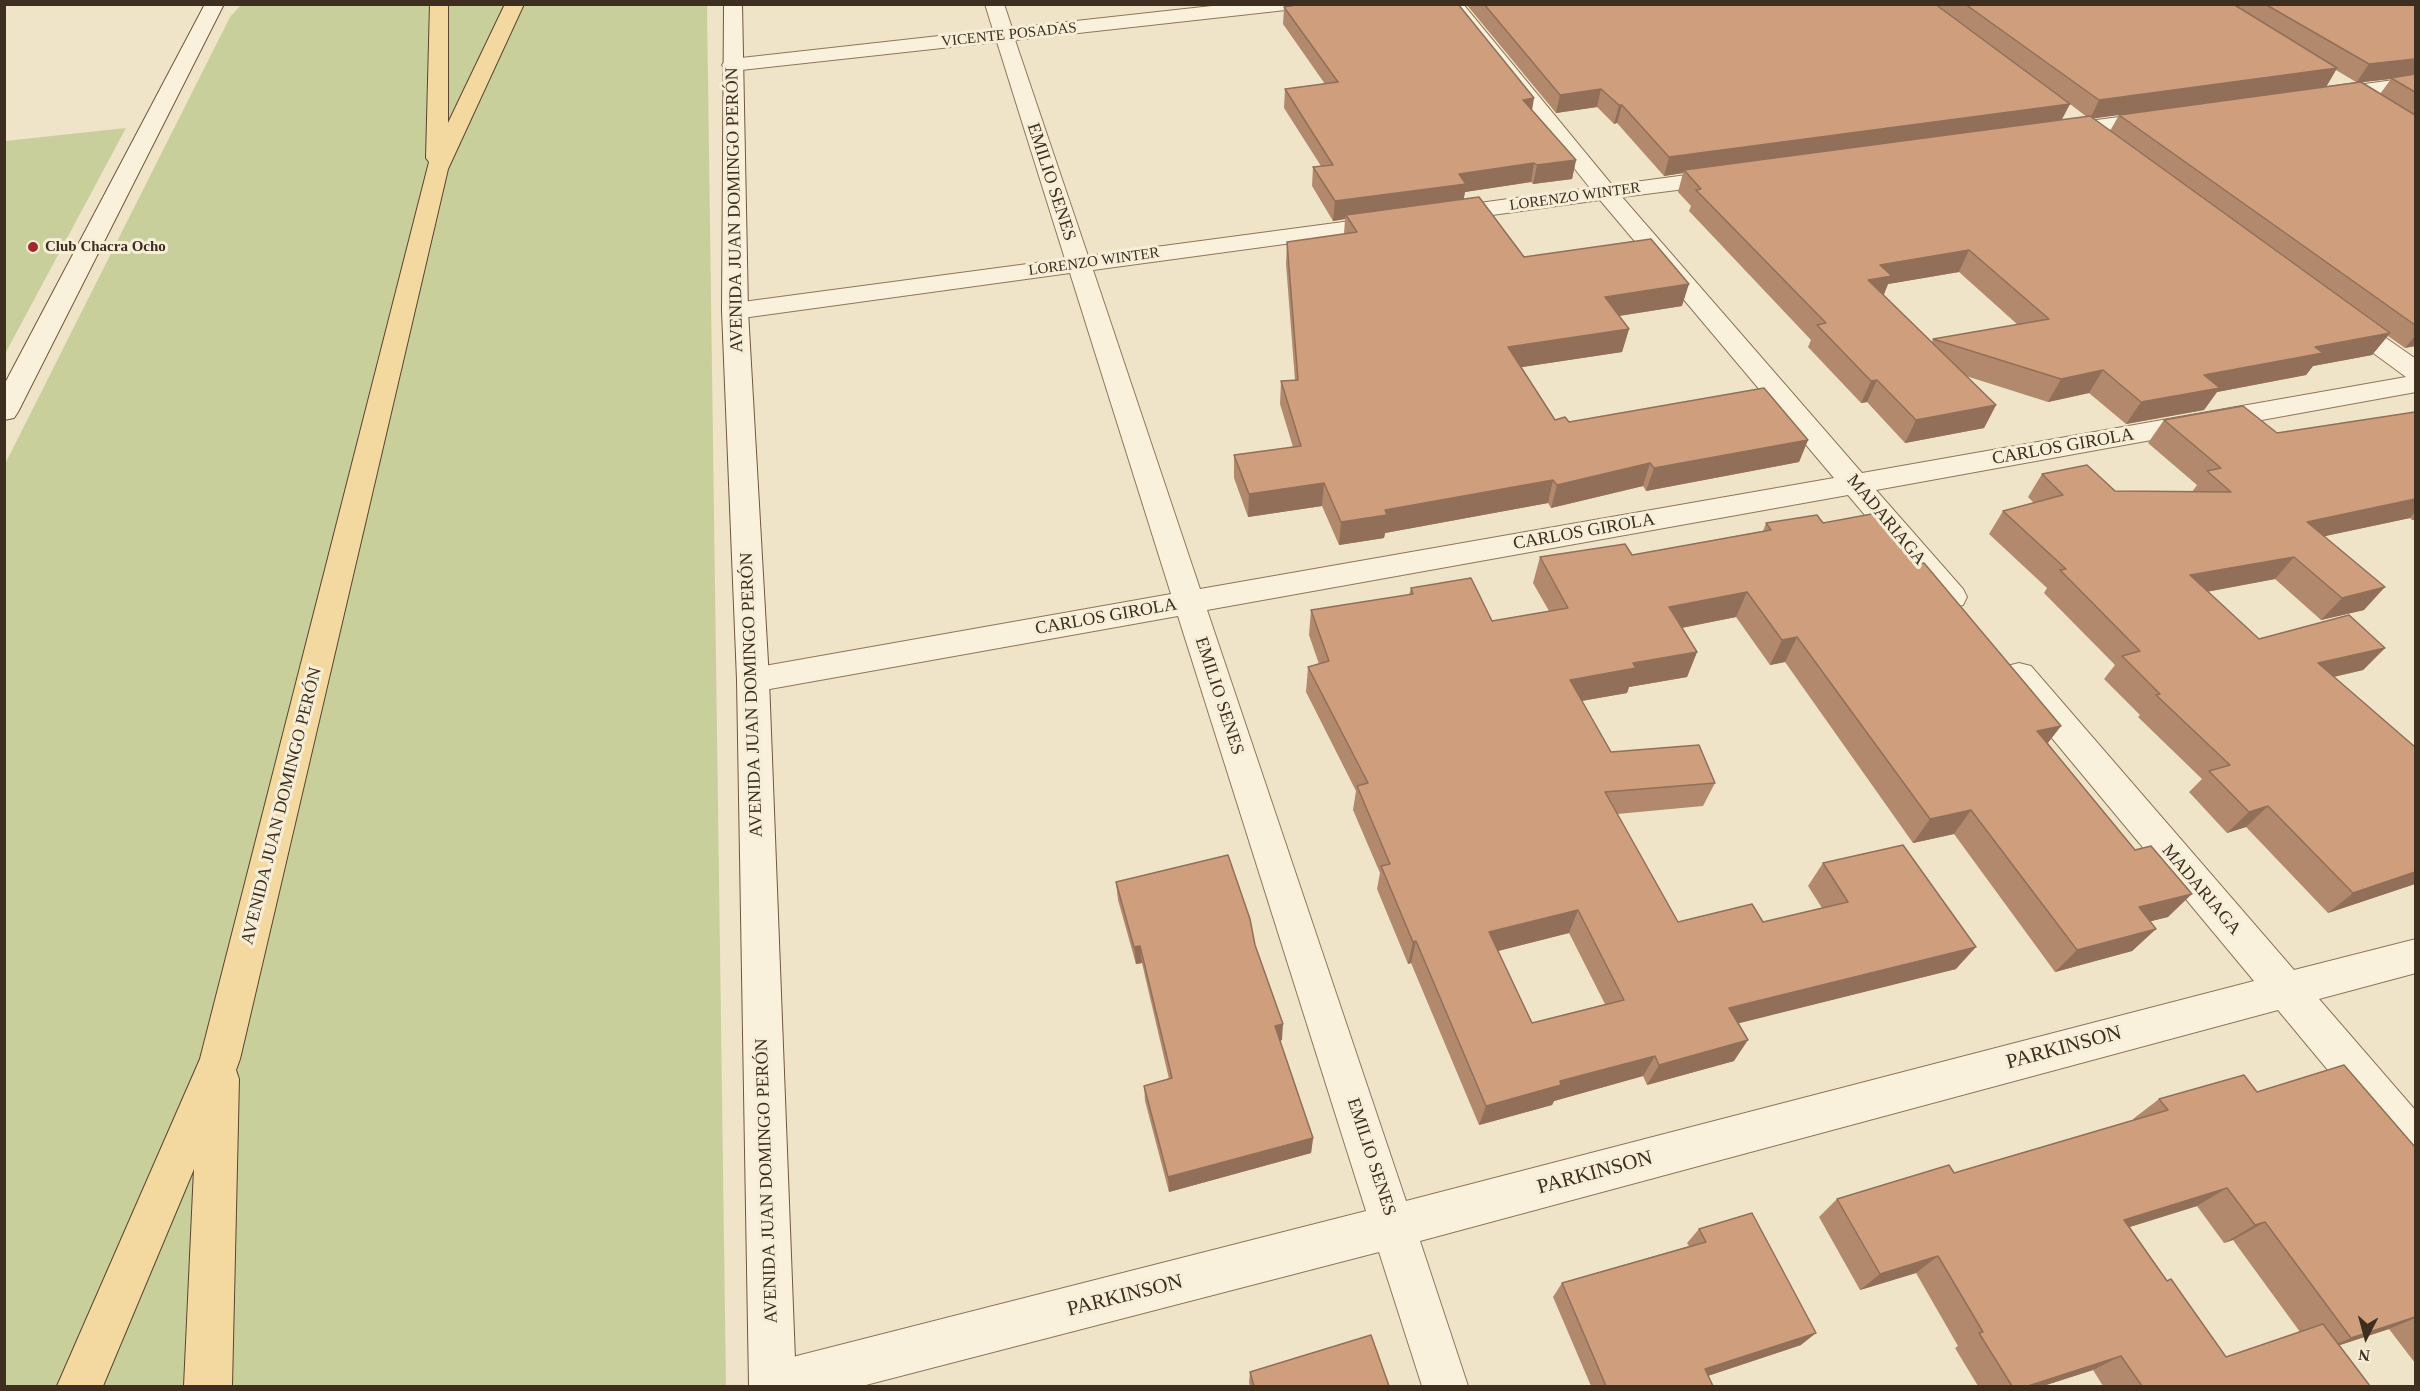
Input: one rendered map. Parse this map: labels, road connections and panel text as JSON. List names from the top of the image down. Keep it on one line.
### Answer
{"streets":{"main road":["AVENIDA JUAN DOMINGO PERÓN"],"street":["VICENTE POSADAS","EMILIO SENES","LORENZO WINTER","CARLOS GIROLA","MADARIAGA","PARKINSON"]},"crossings":[["VICENTE POSADAS","EMILIO SENES"],["VICENTE POSADAS","AVENIDA JUAN DOMINGO PERÓN"],["EMILIO SENES","LORENZO WINTER"],["EMILIO SENES","CARLOS GIROLA"],["EMILIO SENES","PARKINSON"],["LORENZO WINTER","AVENIDA JUAN DOMINGO PERÓN"],["LORENZO WINTER","MADARIAGA"],["AVENIDA JUAN DOMINGO PERÓN","CARLOS GIROLA"],["AVENIDA JUAN DOMINGO PERÓN","PARKINSON"],["CARLOS GIROLA","MADARIAGA"],["MADARIAGA","PARKINSON"]],"places":["Club Chacra Ocho"],"north":"bottom"}
